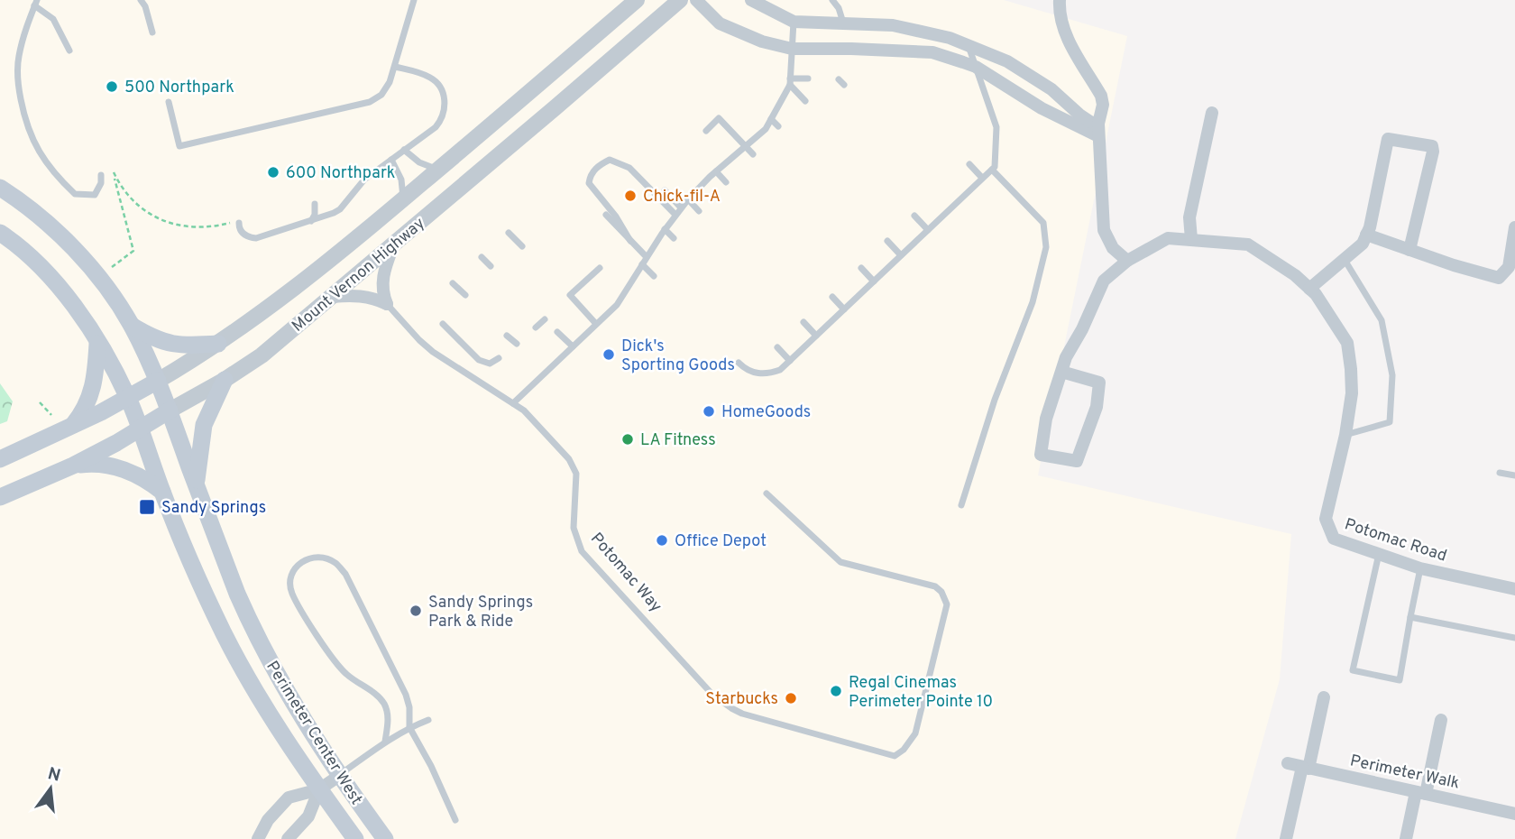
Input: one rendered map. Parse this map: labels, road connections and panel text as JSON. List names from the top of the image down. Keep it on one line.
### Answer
{"streets":{"main road":["Mount Vernon Highway","Perimeter Center West"],"street":["Potomac Road","Perimeter Walk"],"lane":["Potomac Way"]},"crossings":[["Mount Vernon Highway","Perimeter Center West"]],"places":{"other":["500 Northpark","600 Northpark","Chick-fil-A","Dick's Sporting Goods","HomeGoods","LA Fitness","Office Depot","Sandy Springs Park & Ride","Regal Cinemas Perimeter Pointe 10","Starbucks"],"transit":["Sandy Springs"]},"north":"top"}
